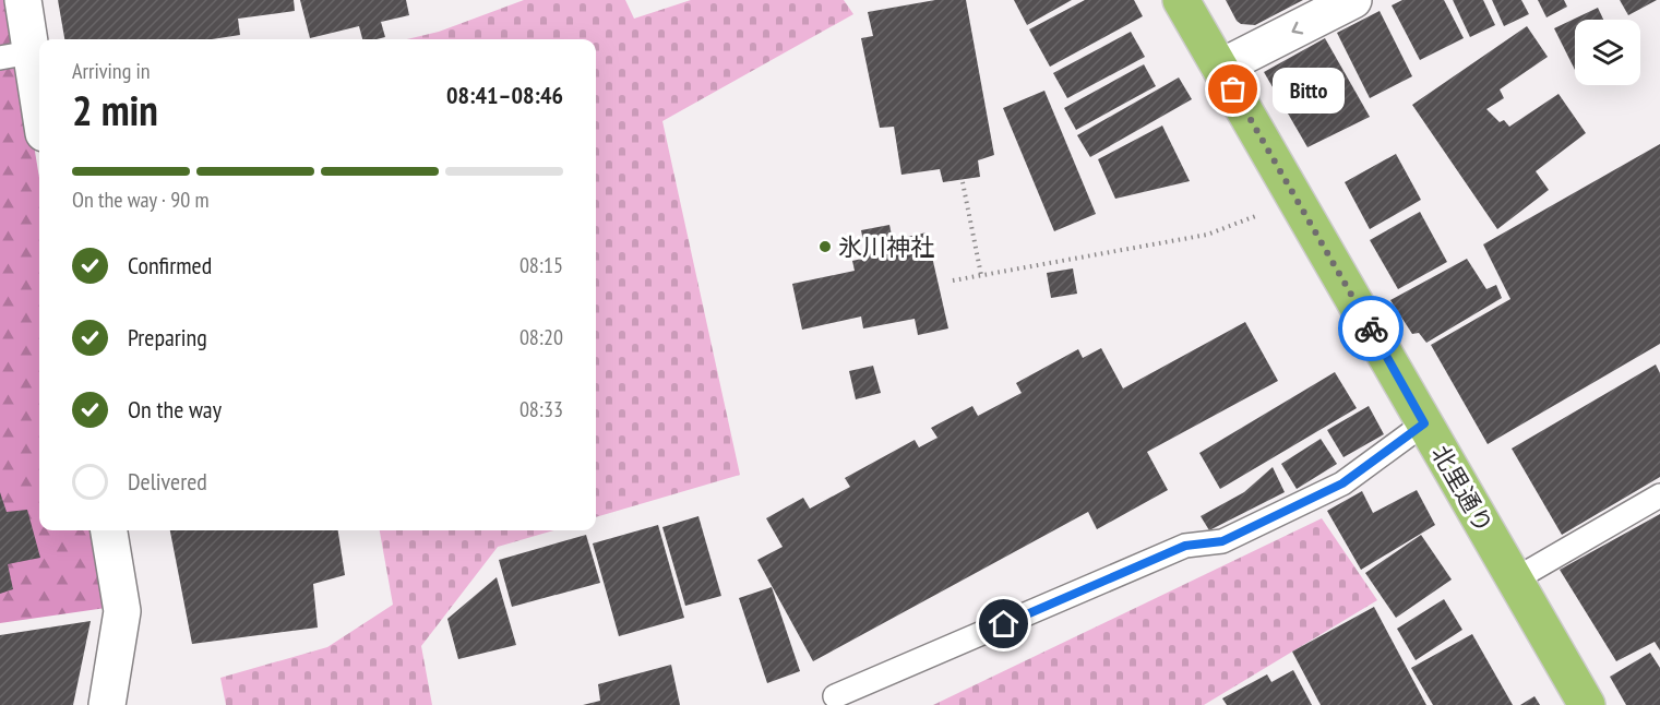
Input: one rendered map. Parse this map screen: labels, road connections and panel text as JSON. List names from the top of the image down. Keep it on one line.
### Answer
{"streets":{"main road":["北里通り"]},"places":["Bitto","氷川神社"],"page":{"heading":["2 min","Arriving in","08:41–08:46"],"bubble":"Bitto","bar":"On the way · 90 m","list":[["Confirmed","08:15"],["Preparing","08:20"],["On the way","08:33"],"Delivered"]}}
